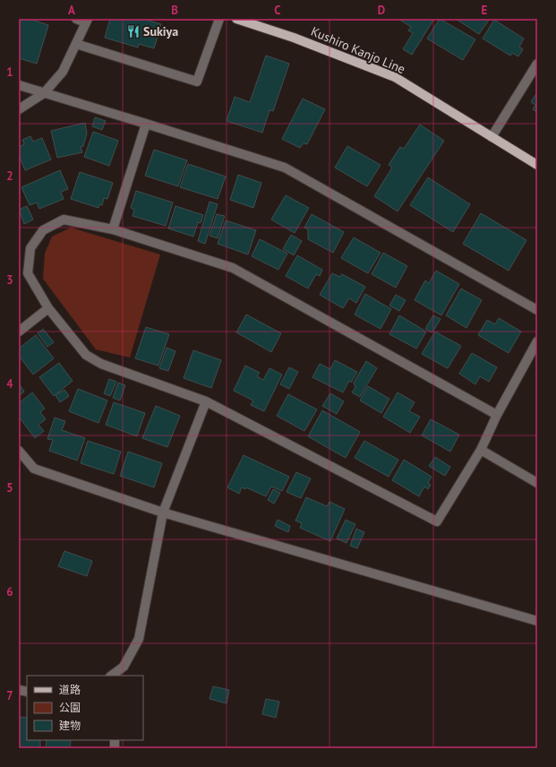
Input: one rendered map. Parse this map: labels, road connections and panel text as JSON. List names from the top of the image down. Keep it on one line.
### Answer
{"streets":{"main road":["Kushiro Kanjo Line"]},"places":{"restaurant":["Sukiya"]},"legend":["道路","公園","建物"],"grid":{"columns":["A","B","C","D","E"],"rows":["1","2","3","4","5","6","7"]}}
